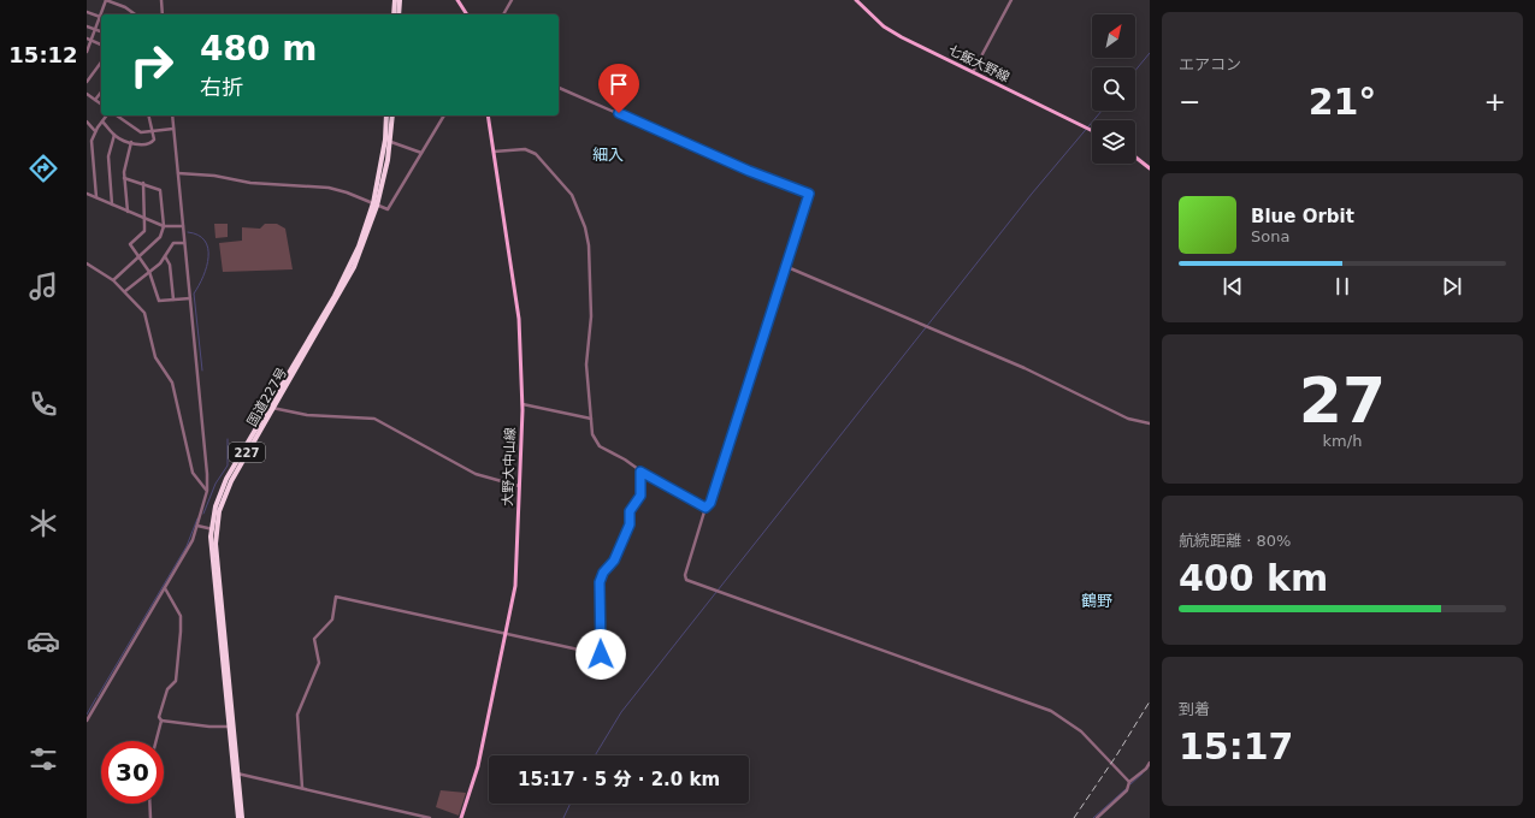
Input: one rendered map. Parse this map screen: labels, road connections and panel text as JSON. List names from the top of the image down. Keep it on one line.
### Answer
{"streets":{"highway":["国道227号","227"],"main road":["七飯大野線","大野大中山線"]},"districts":["細入","鶴野"],"north":"top right","page":{"tabs":"15:12","tile":["エアコン",["27","km/h"],["航続距離 · 80%","400 km"],["到着","15:17"]],"turn":["480 m","右折"],"heat":["−","21°","+"],"song":["Blue Orbit","Sona"],"limit":"30","trip":"15:17 · 5 分 · 2.0 km"}}
